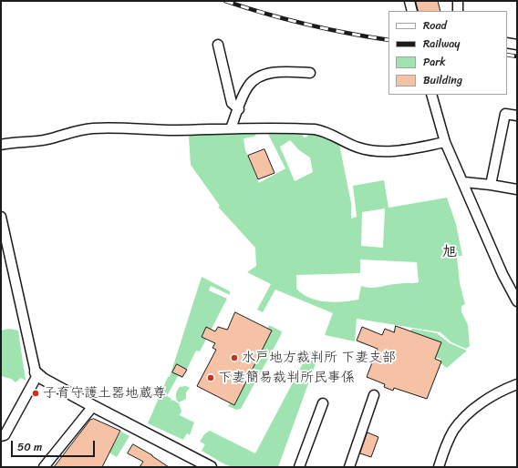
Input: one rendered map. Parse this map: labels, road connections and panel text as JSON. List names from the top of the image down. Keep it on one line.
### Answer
{"districts":["旭"],"places":["水戸地方裁判所 下妻支部","下妻簡易裁判所民事係","子育守護土器地蔵尊"],"legend":["Road","Railway","Park","Building"],"scale_bar":"50 m"}
